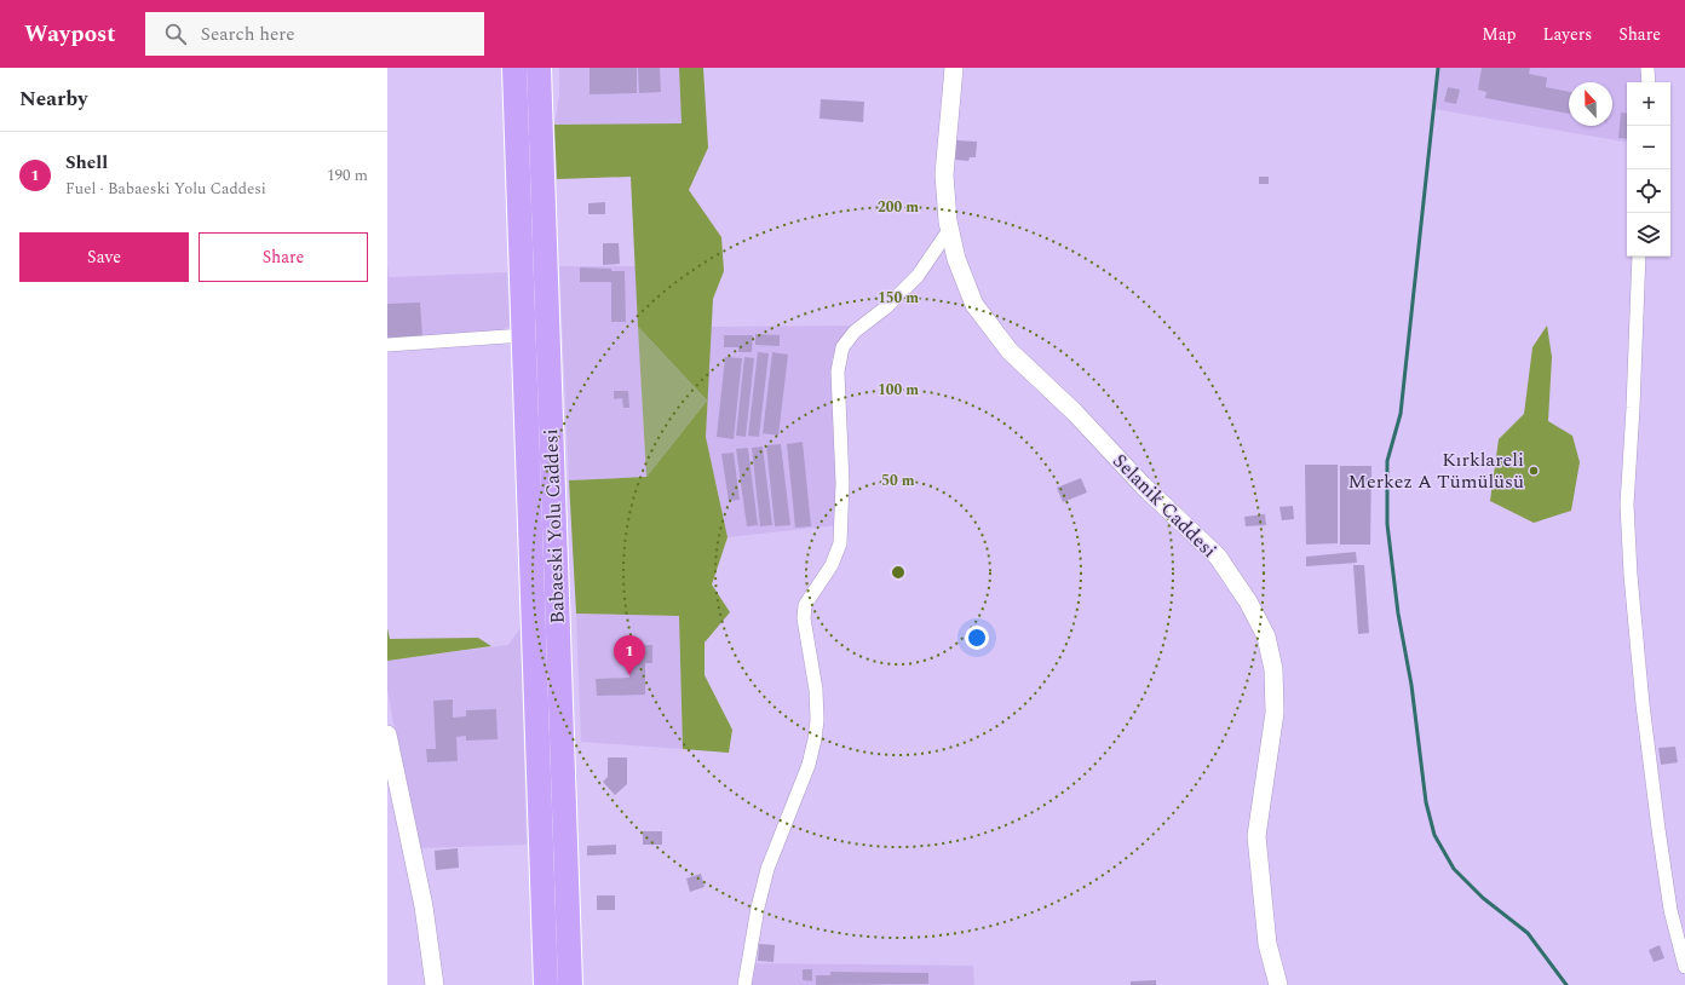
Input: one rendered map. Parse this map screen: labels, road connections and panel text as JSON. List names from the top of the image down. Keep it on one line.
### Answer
{"streets":{"highway":["Babaeski Yolu Caddesi"],"street":["Selanik Caddesi"]},"places":["Kırklareli Merkez A Tümülüsü"],"north":"top","page":{"header":"Waypost","search":"Search here","nav":["Map","Layers","Share"],"heading":"Nearby","map_buttons":["+","−"],"list":[{"mark":"1","name":"Shell","note":"Fuel · Babaeski Yolu Caddesi","value":"190 m"}],"buttons":["Save","Share"],"pins":"1"},"rings":["200 m","150 m","100 m","50 m"]}
